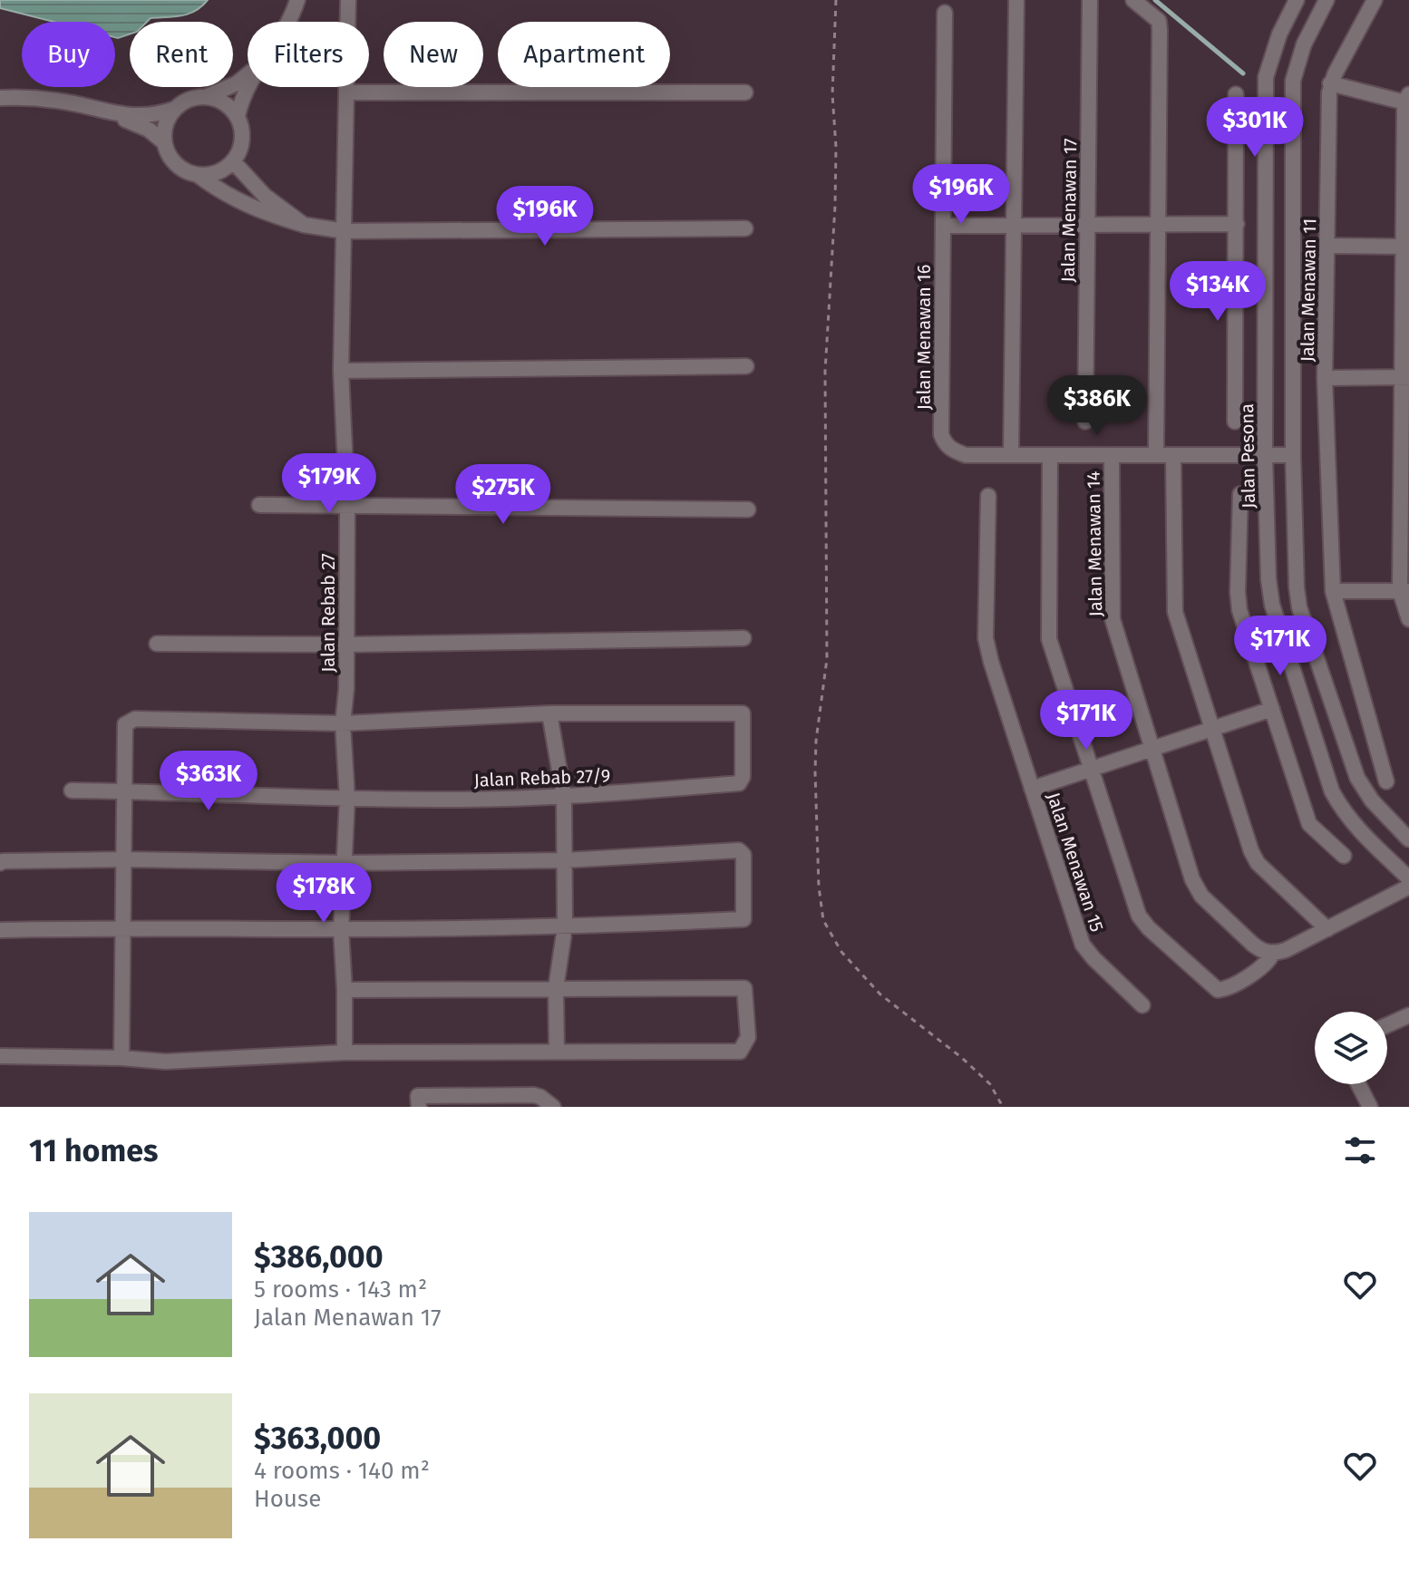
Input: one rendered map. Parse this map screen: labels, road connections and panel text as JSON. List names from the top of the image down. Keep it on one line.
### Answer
{"streets":{"street":["Jalan Menawan 17","Jalan Menawan 11","Jalan Menawan 16","Jalan Pesona","Jalan Menawan 14","Jalan Rebab 27","Jalan Rebab 27/9","Jalan Menawan 15"]},"crossings":[["Jalan Rebab 27","Jalan Rebab 27/9"]],"page":{"chip":["Buy","Rent","Filters","New","Apartment"],"price":["$301K","$196K","$196K","$134K","$386K","$179K","$275K","$171K","$171K","$363K","$178K"],"heading":"11 homes","list":[{"name":"$386,000","note":"5 rooms · 143 m² · Jalan Menawan 17"},{"name":"$363,000","note":"4 rooms · 140 m² · House"}]}}
